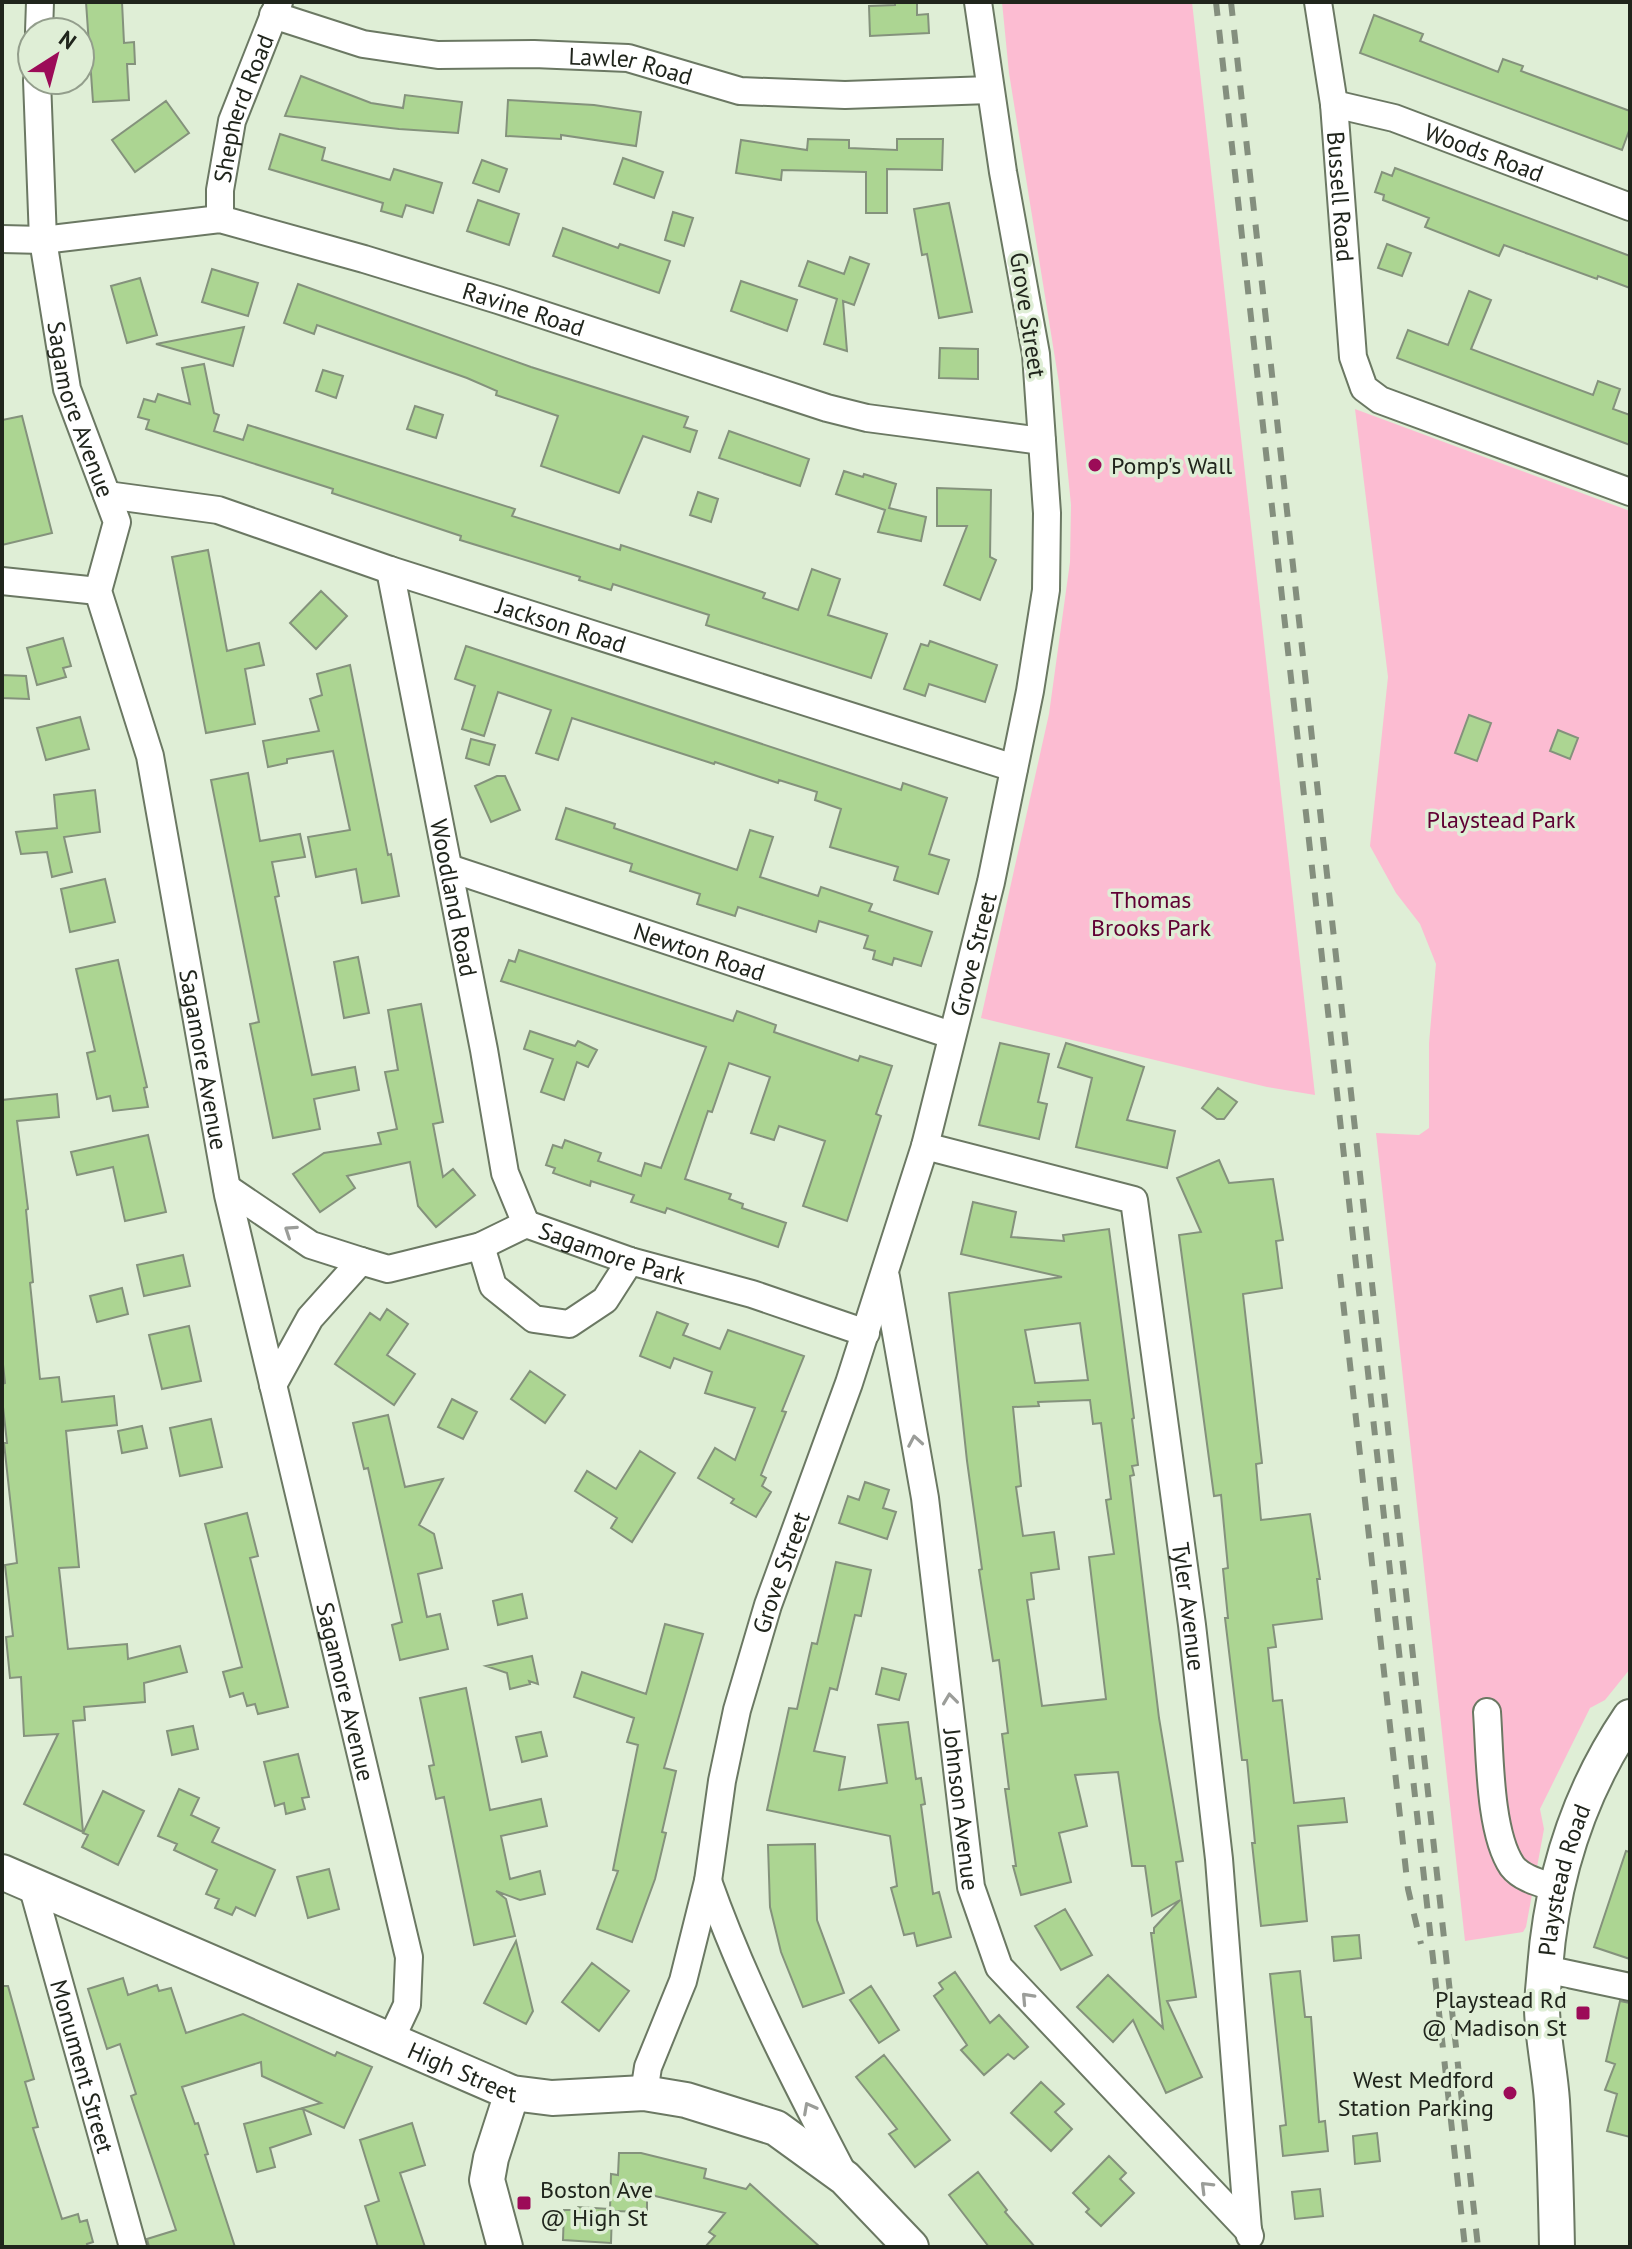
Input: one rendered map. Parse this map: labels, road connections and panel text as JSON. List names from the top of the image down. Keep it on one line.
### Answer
{"streets":{"main road":["Playstead Road","High Street"],"street":["Lawler Road","Shepherd Road","Woods Road","Bussell Road","Ravine Road","Grove Street","Sagamore Avenue","Jackson Road","Woodland Road","Newton Road","Sagamore Park","Tyler Avenue","Johnson Avenue","Monument Street"]},"crossings":[["Lawler Road","Shepherd Road"],["Lawler Road","Grove Street"],["Shepherd Road","Ravine Road"],["Woods Road","Bussell Road"],["Ravine Road","Grove Street"],["Ravine Road","Sagamore Avenue"],["Grove Street","Jackson Road"],["Grove Street","Newton Road"],["Grove Street","Sagamore Park"],["Grove Street","Tyler Avenue"],["Grove Street","Johnson Avenue"],["Grove Street","High Street"],["Sagamore Avenue","Jackson Road"],["Sagamore Avenue","Sagamore Park"],["Sagamore Avenue","High Street"],["Jackson Road","Woodland Road"],["Woodland Road","Newton Road"],["Woodland Road","Sagamore Park"],["Tyler Avenue","Johnson Avenue"],["Monument Street","High Street"]],"one_way":["Johnson Avenue"],"parks":["Playstead Park","Thomas Brooks Park"],"places":{"other":["Pomp's Wall","West Medford Station Parking"],"transit":["Playstead Rd @ Madison St","Boston Ave @ High St"]},"north":"top right"}
